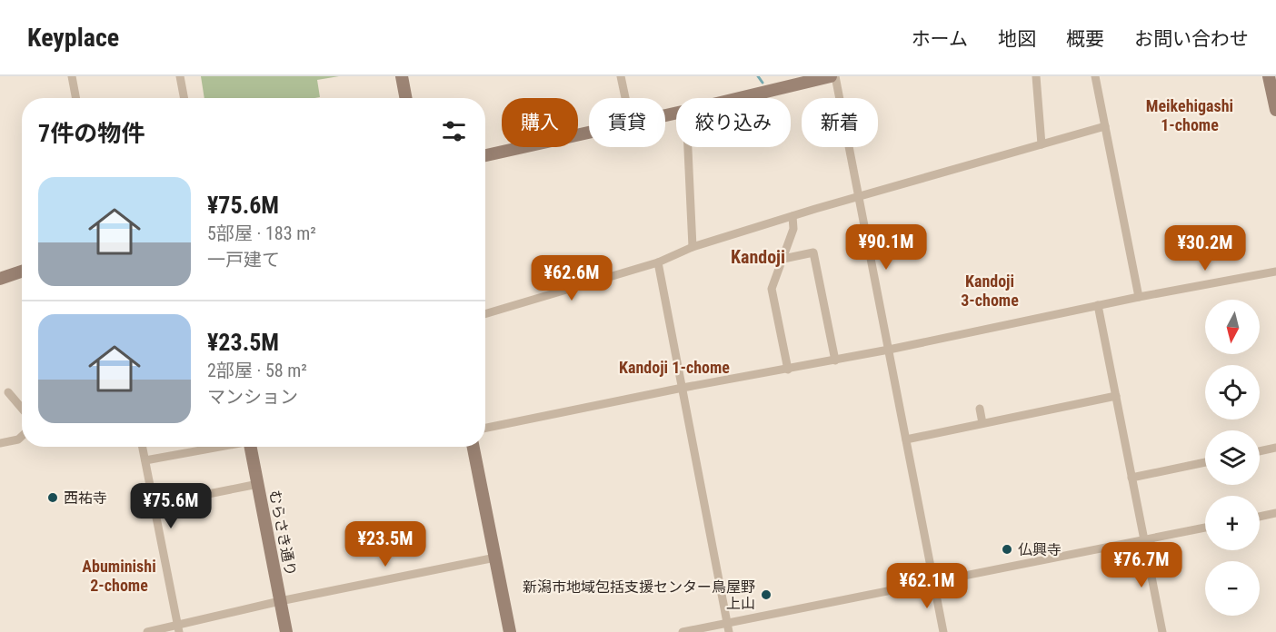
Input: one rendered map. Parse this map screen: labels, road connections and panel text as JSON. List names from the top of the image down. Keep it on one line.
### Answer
{"streets":{"street":["むらさき通り"]},"districts":["Meikehigashi 1-chome","Kandoji","Kandoji 3-chome","Kandoji 1-chome","Abuminishi 2-chome"],"places":["西祐寺","仏興寺","新潟市地域包括支援センター鳥屋野 上山"],"north":"bottom","page":{"header":"Keyplace","nav":["ホーム","地図","概要","お問い合わせ"],"chip":["購入","賃貸","絞り込み","新着"],"heading":"7件の物件","list":[{"name":"¥75.6M","note":"5部屋 · 183 m² · 一戸建て"},{"name":"¥23.5M","note":"2部屋 · 58 m² · マンション"}],"price":["¥90.1M","¥30.2M","¥62.6M","¥75.6M","¥23.5M","¥76.7M","¥62.1M"],"map_buttons":["+","−"]}}
